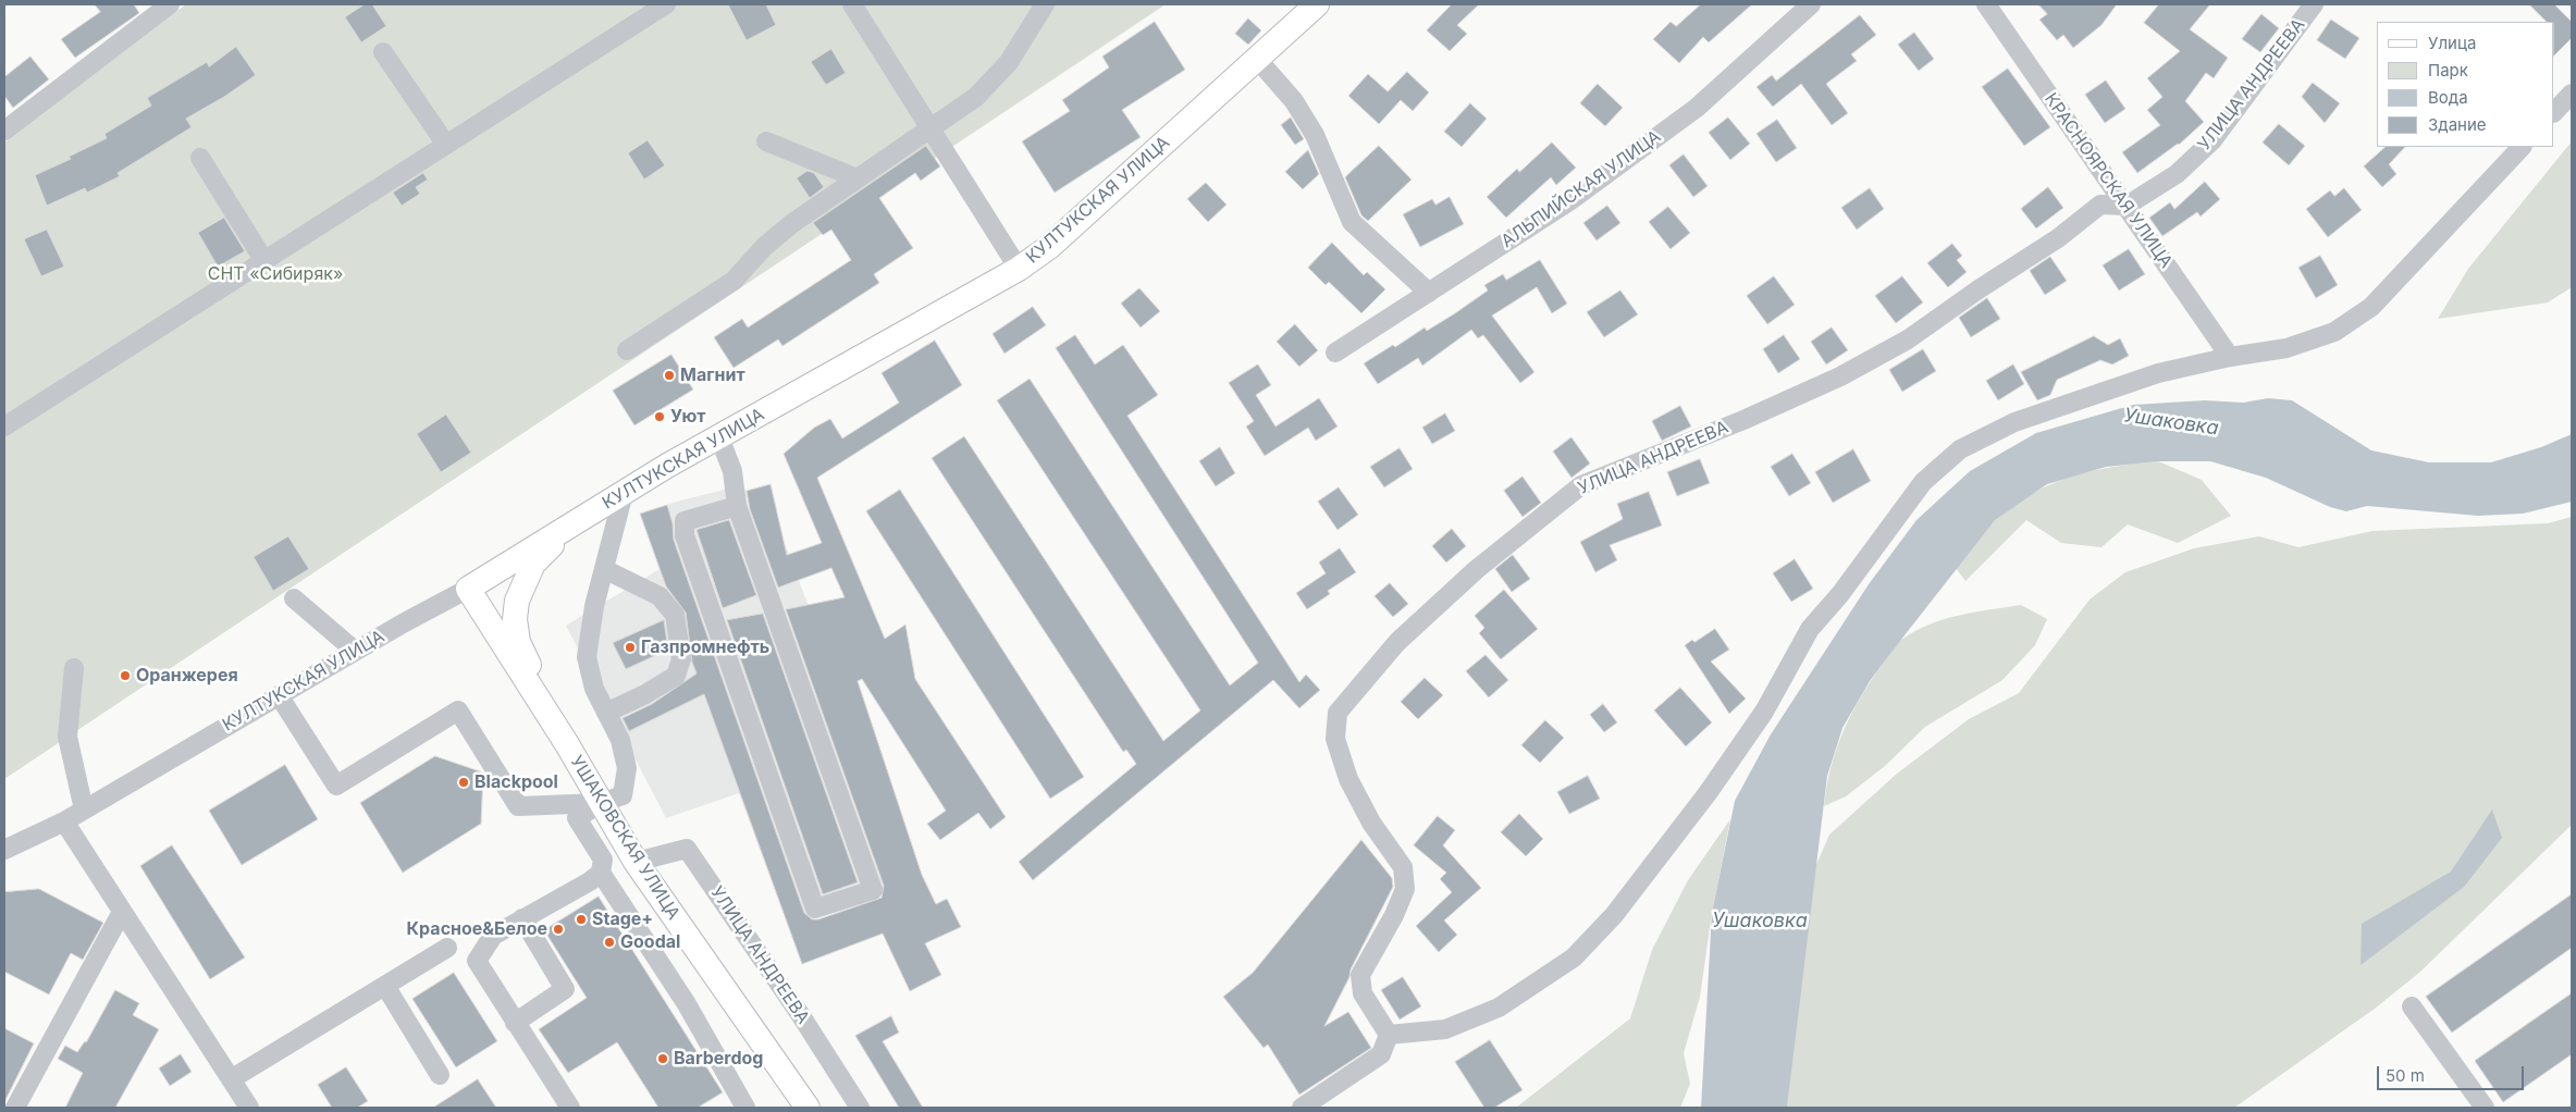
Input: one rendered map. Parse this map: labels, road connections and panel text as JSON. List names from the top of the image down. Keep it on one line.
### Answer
{"streets":{"main road":["КУЛТУКСКАЯ УЛИЦА","УШАКОВСКАЯ УЛИЦА"],"street":["УЛИЦА АНДРЕЕВА","КРАСНОЯРСКАЯ УЛИЦА","АЛЬПИЙСКАЯ УЛИЦА"]},"crossings":[["УЛИЦА АНДРЕЕВА","КРАСНОЯРСКАЯ УЛИЦА"],["УЛИЦА АНДРЕЕВА","УШАКОВСКАЯ УЛИЦА"],["КУЛТУКСКАЯ УЛИЦА","УШАКОВСКАЯ УЛИЦА"]],"water":["Ушаковка"],"parks":["СНТ «Сибиряк»"],"places":["Магнит","Уют","Газпромнефть","Оранжерея","Blackpool","Stage+","Красное&Белое","Goodal","Barberdog"],"legend":["Улица","Парк","Вода","Здание"],"scale_bar":"50 m"}
